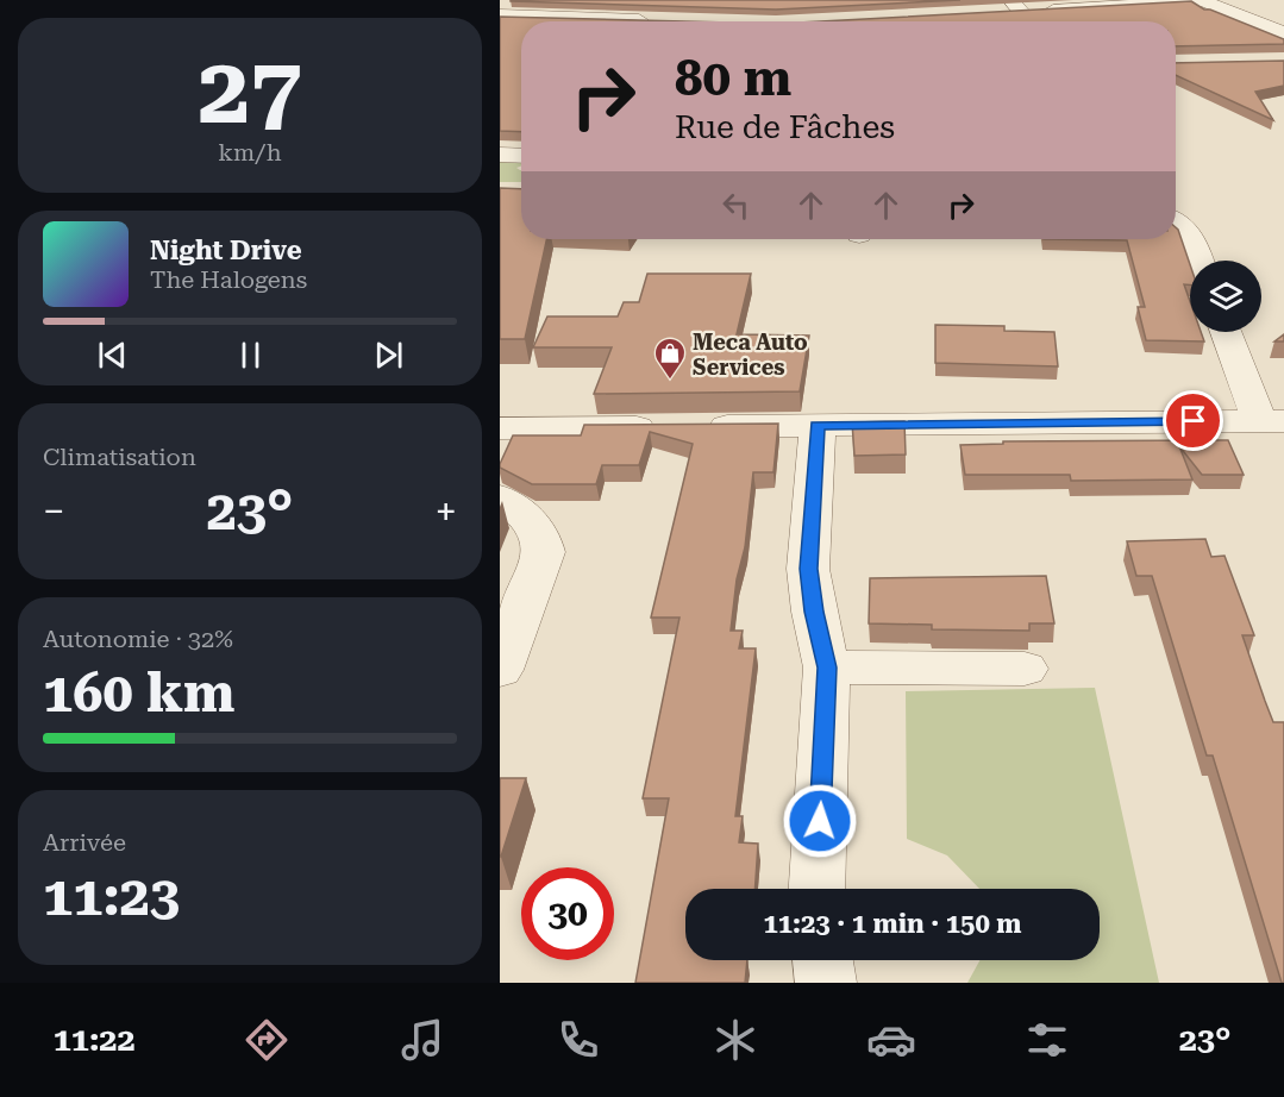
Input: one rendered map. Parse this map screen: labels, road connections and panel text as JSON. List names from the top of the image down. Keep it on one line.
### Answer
{"places":{"shop":["Meca Auto Services"]},"page":{"tile":[["27","km/h"],"Climatisation",["Autonomie · 32%","160 km"],["Arrivée","11:23"]],"turn":["80 m","Rue de Fâches"],"song":["Night Drive","The Halogens"],"heat":["−","23°","+"],"limit":"30","trip":"11:23 · 1 min · 150 m","tabs":["11:22","23°"]}}
